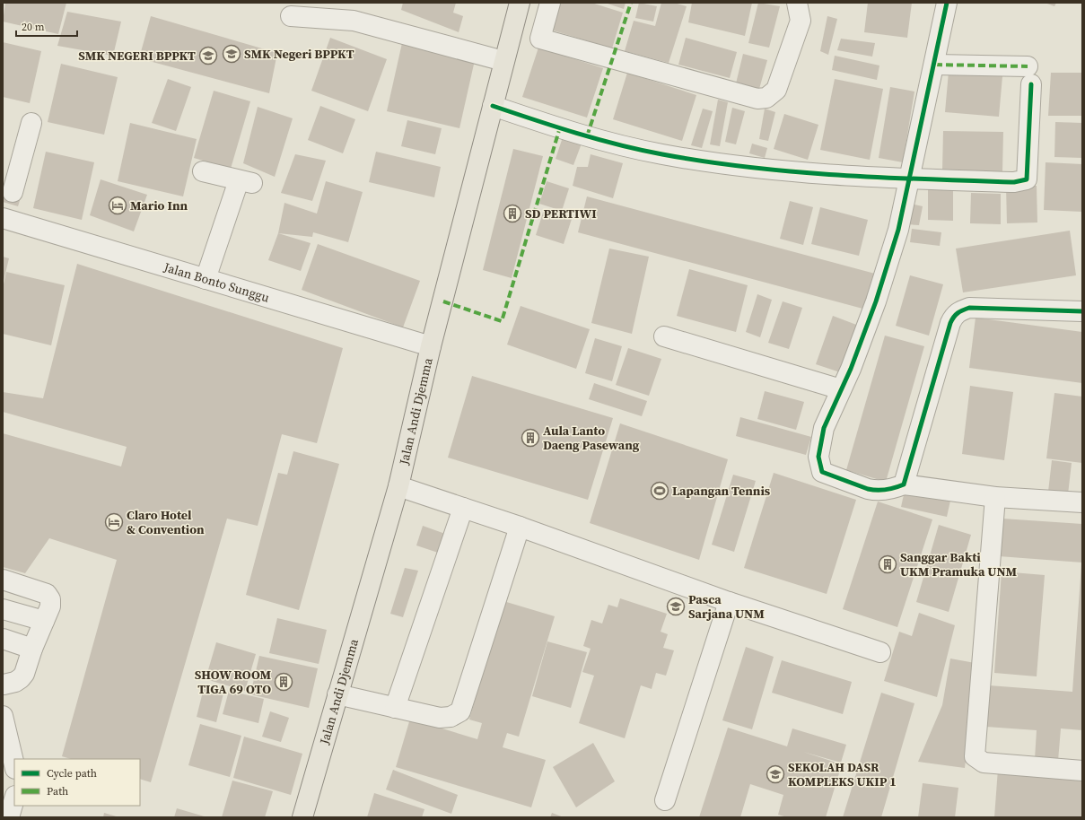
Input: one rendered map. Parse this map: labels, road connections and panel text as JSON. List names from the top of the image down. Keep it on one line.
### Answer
{"streets":{"main road":["Jalan Andi Djemma"],"street":["Jalan Bonto Sunggu"]},"crossings":[["Jalan Bonto Sunggu","Jalan Andi Djemma"]],"places":{"school or university":["SMK Negeri BPPKT","SMK NEGERI BPPKT","Pasca Sarjana UNM","SEKOLAH DASR KOMPLEKS UKIP 1"],"hotel":["Mario Inn","Claro Hotel & Convention"],"building":["SD PERTIWI","Aula Lanto Daeng Pasewang","Sanggar Bakti UKM Pramuka UNM","SHOW ROOM TIGA 69 OTO"],"sports":["Lapangan Tennis"]},"legend":["Cycle path","Path"],"scale_bar":"20 m"}
